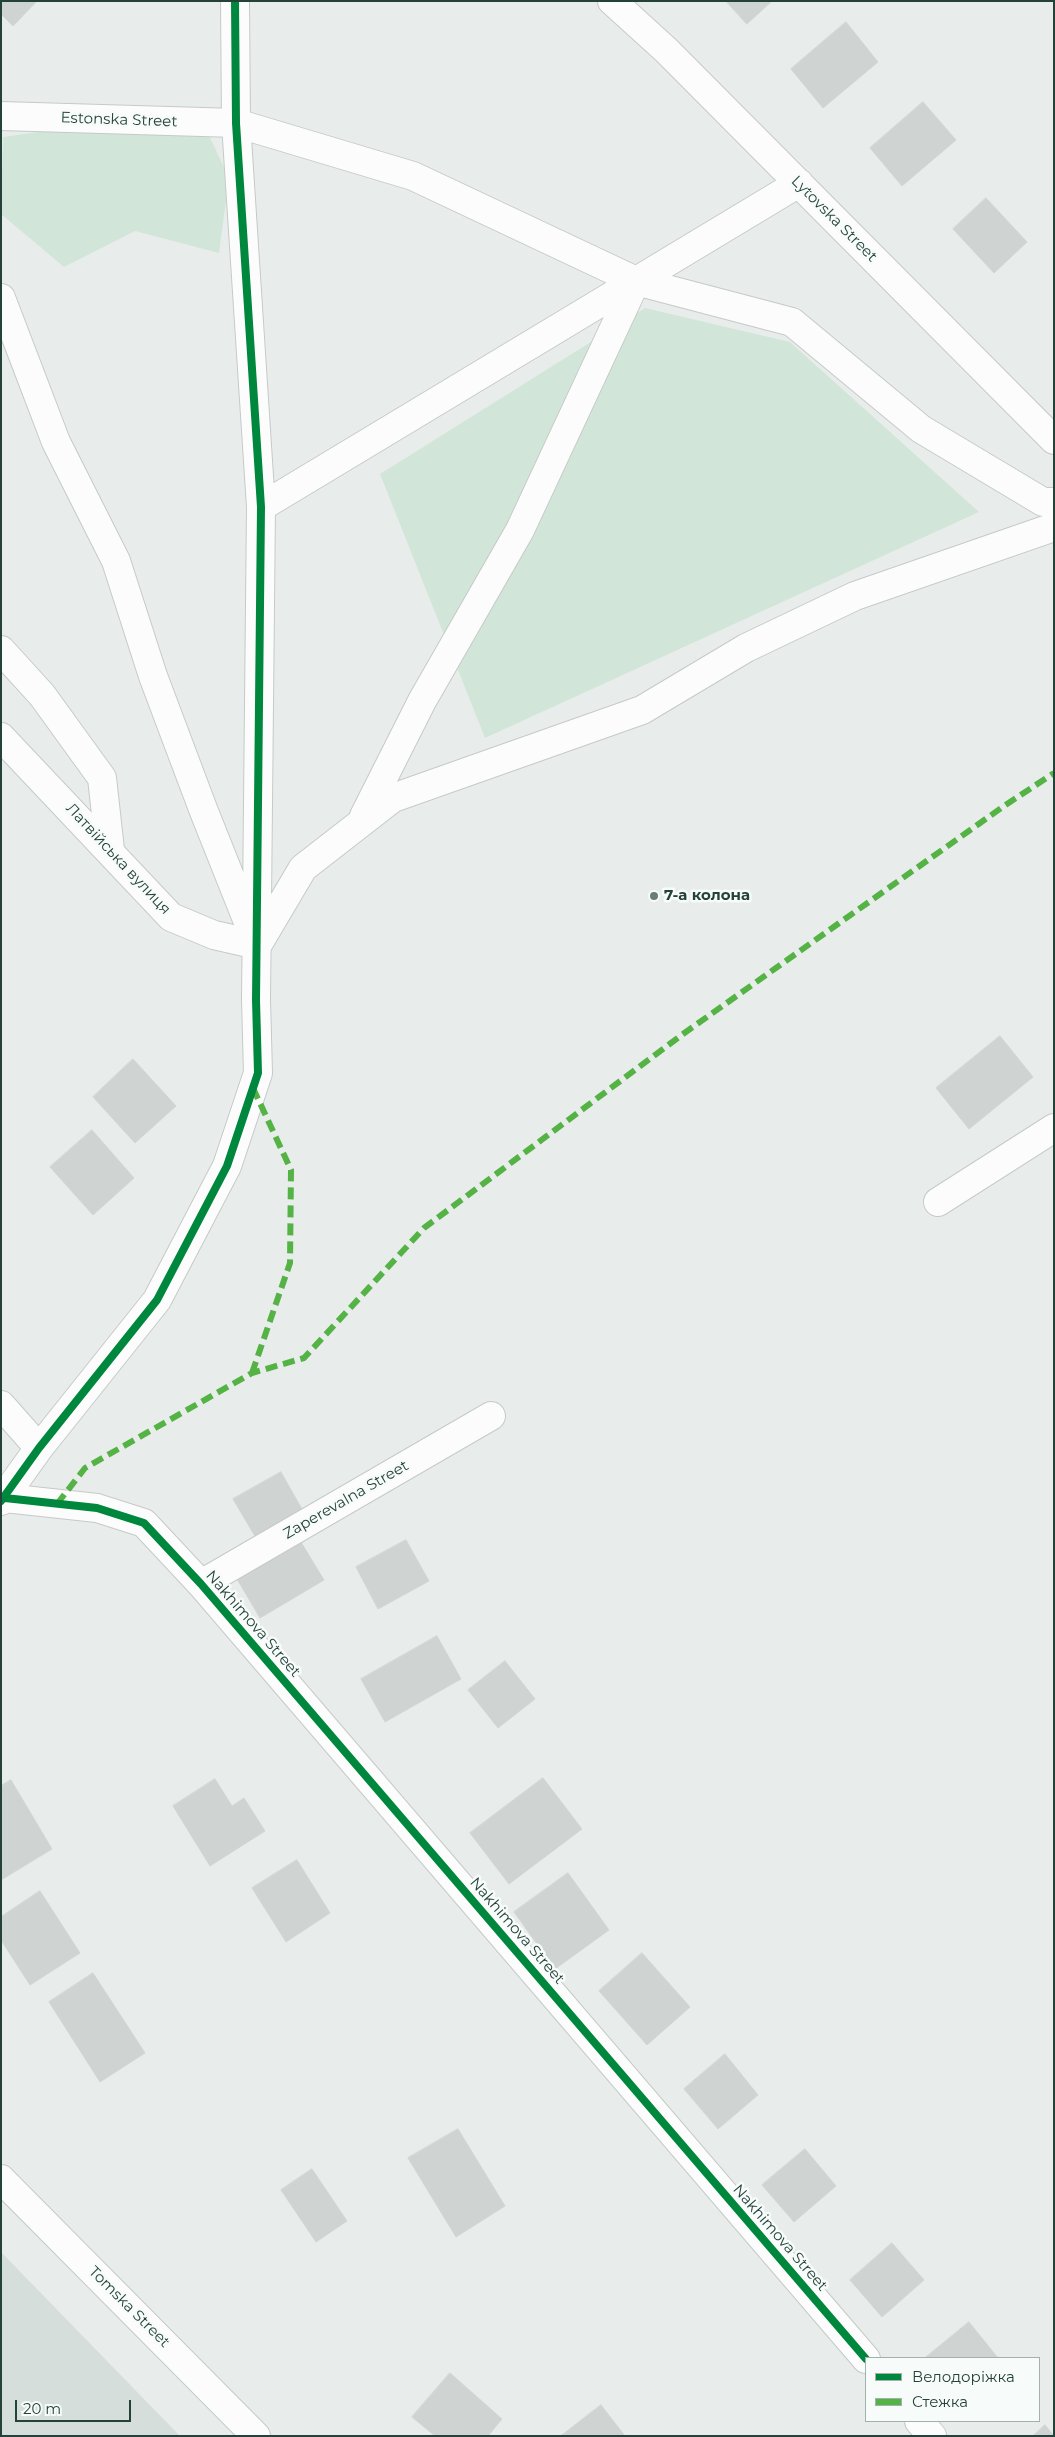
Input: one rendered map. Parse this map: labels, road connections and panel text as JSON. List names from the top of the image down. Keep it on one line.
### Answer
{"streets":{"street":["Estonska Street","Lytovska Street","Латвiйська вулиця","Zaperevalna Street","Nakhimova Street","Tomska Street"]},"crossings":[["Zaperevalna Street","Nakhimova Street"]],"places":["7-а колона"],"legend":["Велодоріжка","Стежка"],"scale_bar":"20 m"}
